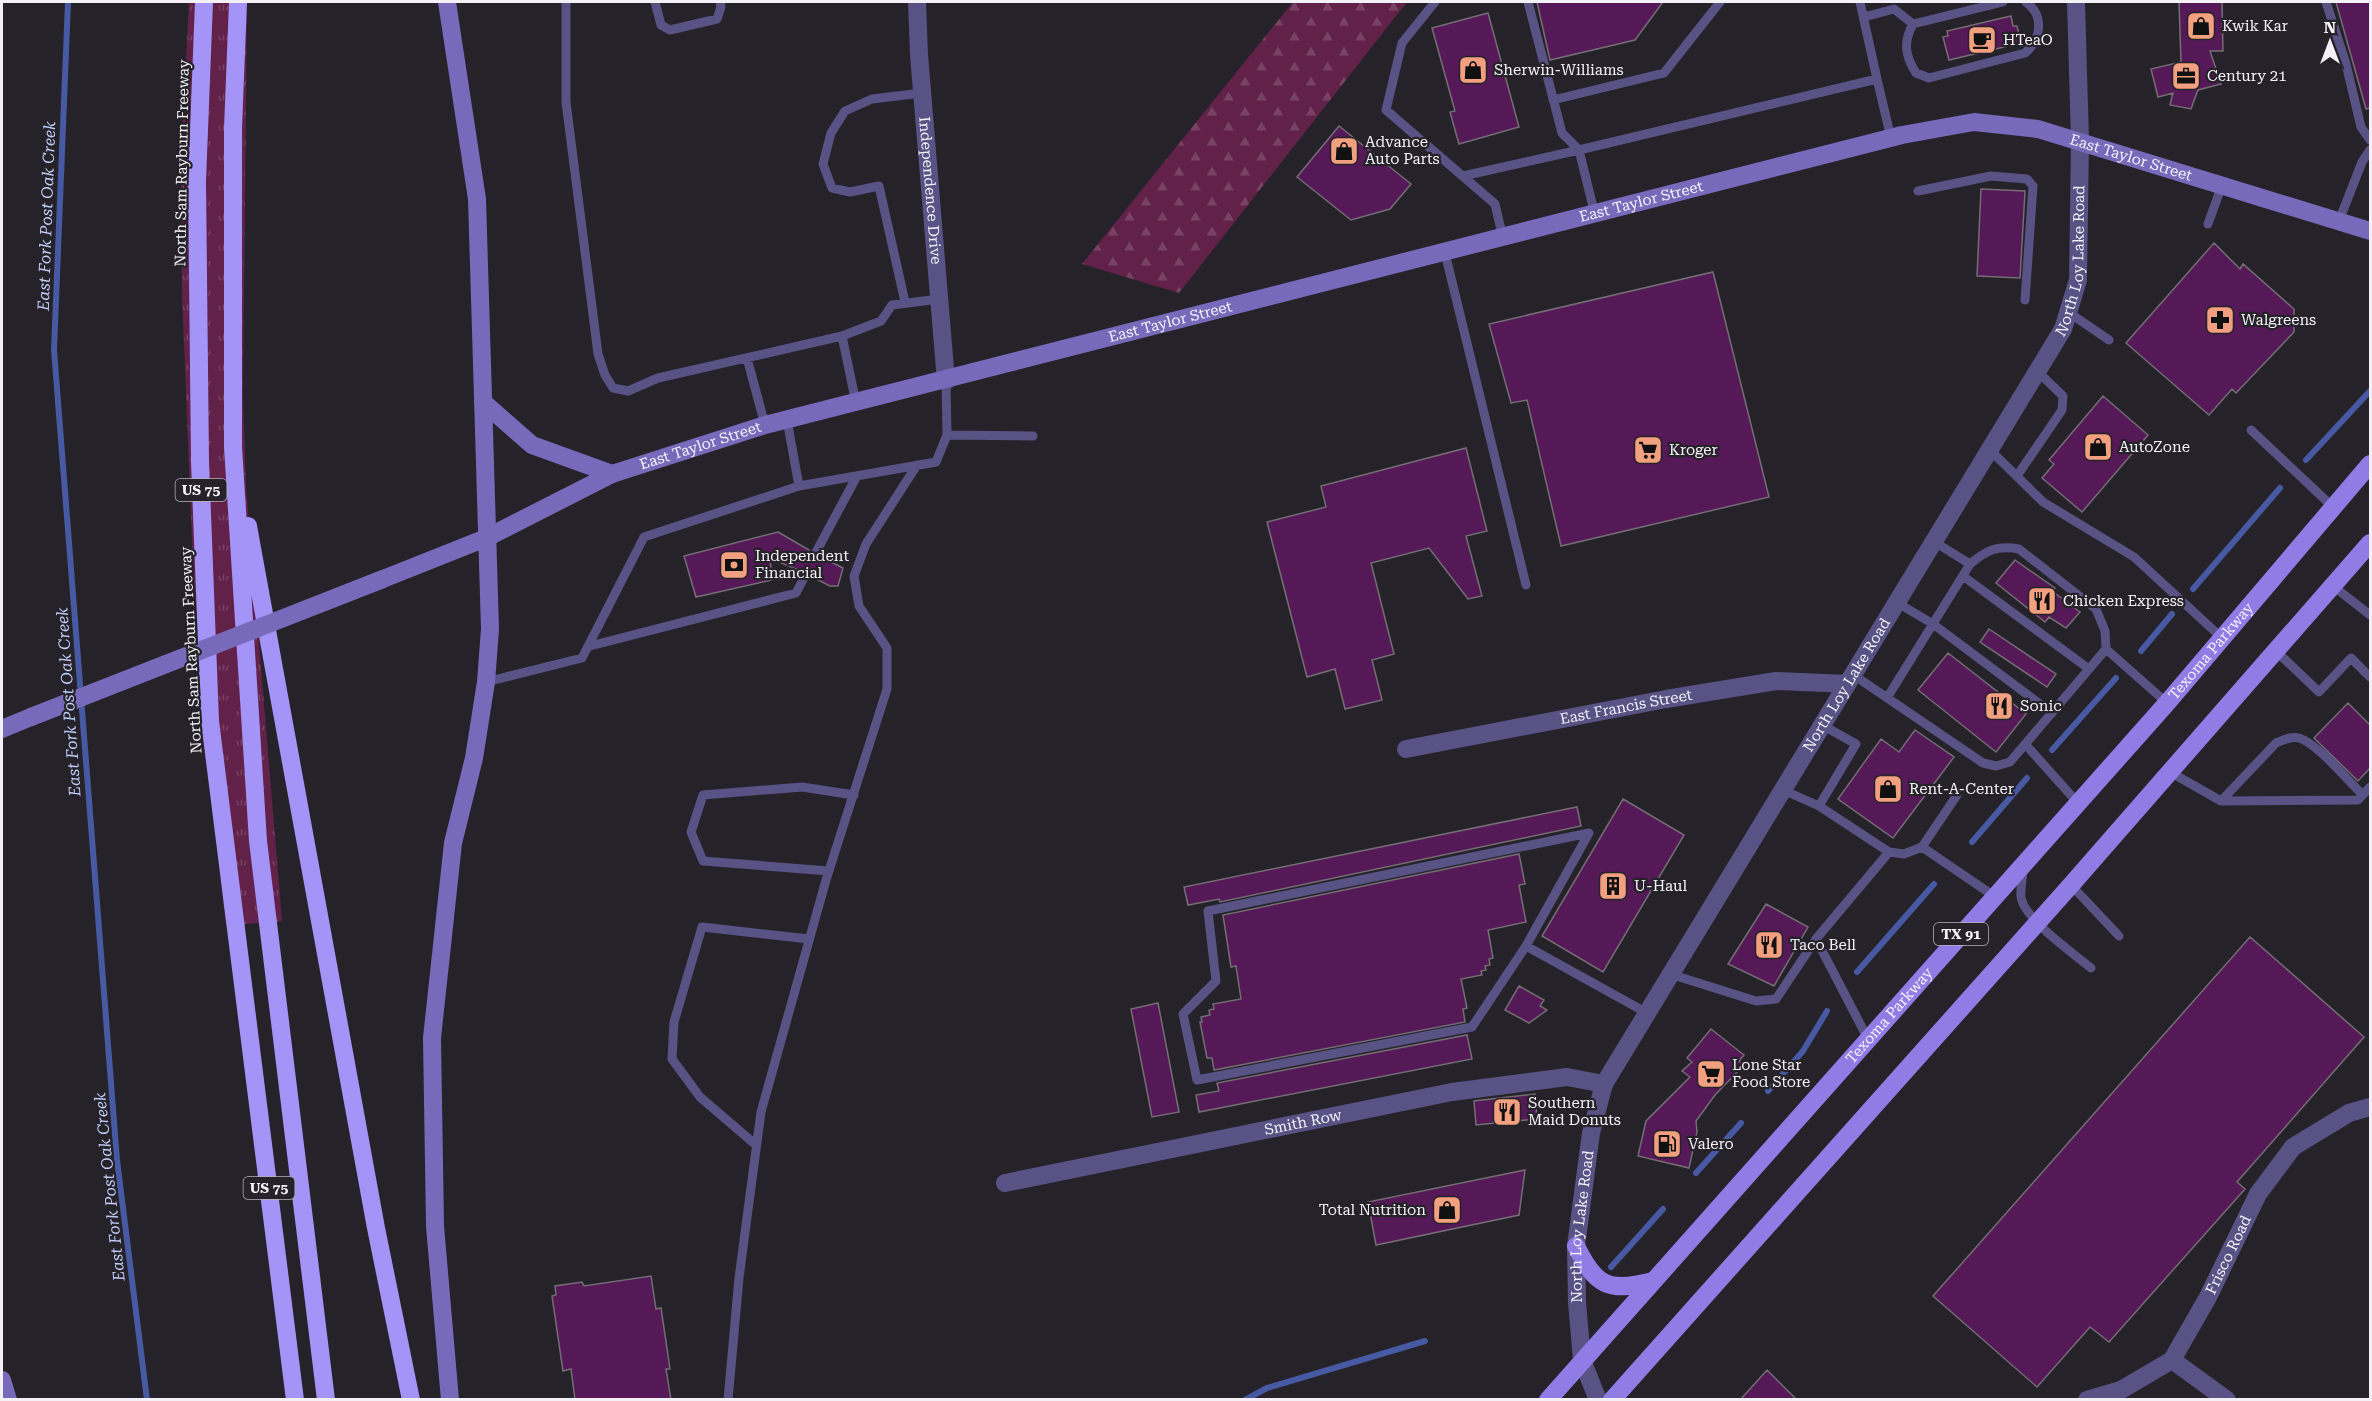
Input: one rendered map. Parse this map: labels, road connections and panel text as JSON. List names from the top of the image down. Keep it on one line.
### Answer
{"streets":{"highway":["North Sam Rayburn Freeway","US 75"],"main road":["East Taylor Street","Texoma Parkway","TX 91"],"street":["Independence Drive","North Loy Lake Road","East Francis Street","Smith Row","Frisco Road"]},"crossings":[["East Taylor Street","Independence Drive"],["East Taylor Street","North Loy Lake Road"],["North Loy Lake Road","Texoma Parkway"],["North Loy Lake Road","East Francis Street"],["North Loy Lake Road","Smith Row"]],"water":["East Fork Post Oak Creek"],"places":{"shop":["Kwik Kar","Sherwin-Williams","Advance Auto Parts","AutoZone","Rent-A-Center","Total Nutrition"],"cafe":["HTeaO"],"office":["Century 21"],"pharmacy":["Walgreens"],"supermarket":["Kroger","Lone Star Food Store"],"bank":["Independent Financial"],"restaurant":["Chicken Express","Sonic","Taco Bell","Southern Maid Donuts"],"building":["U-Haul"],"fuel station":["Valero"]},"north":"top"}
